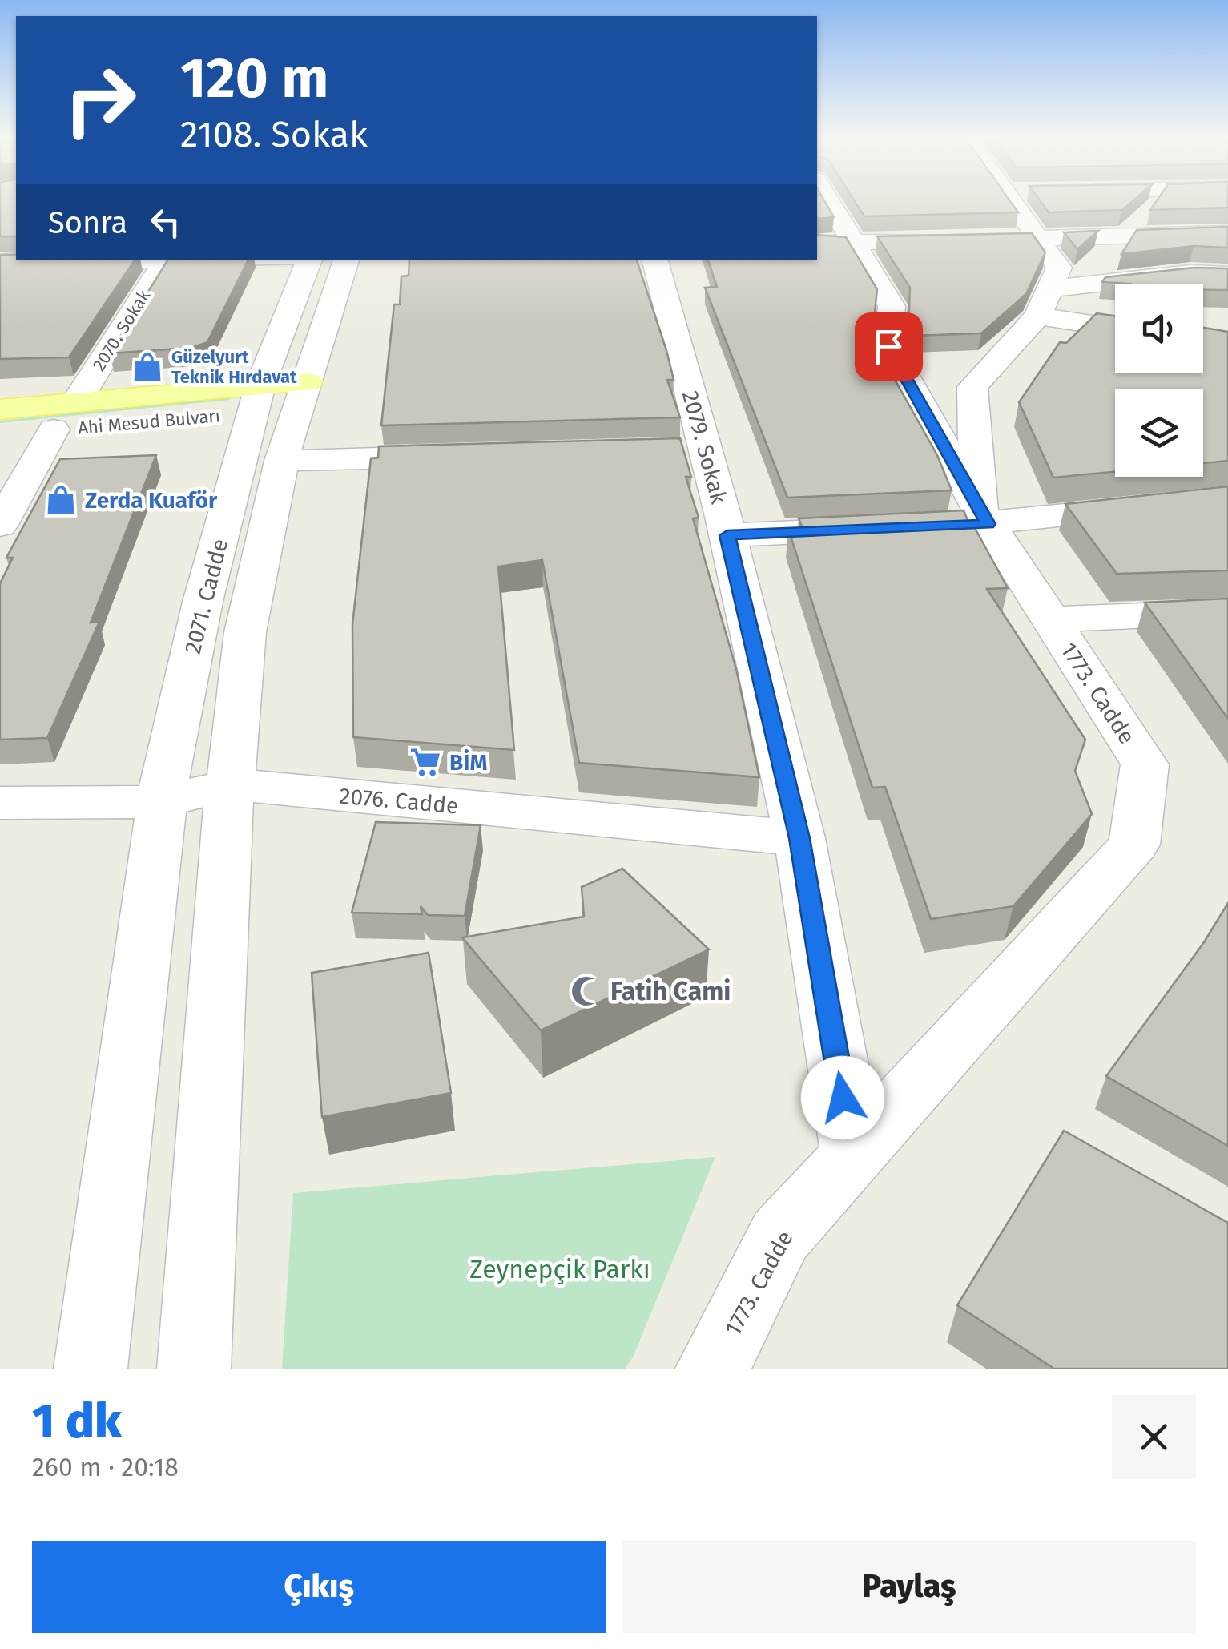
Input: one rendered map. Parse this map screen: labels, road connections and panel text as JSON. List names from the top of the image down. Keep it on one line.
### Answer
{"streets":{"main road":["Ahi Mesud Bulvarı"],"street":["2070. Sokak","2079. Sokak","2071. Cadde","1773. Cadde","2076. Cadde"]},"crossings":[["2070. Sokak","Ahi Mesud Bulvarı"],["Ahi Mesud Bulvarı","2071. Cadde"],["2079. Sokak","1773. Cadde"],["2079. Sokak","2076. Cadde"],["2071. Cadde","2076. Cadde"]],"parks":["Zeynepçik Parkı"],"places":{"shop":["Güzelyurt Teknik Hırdavat","Zerda Kuaför"],"supermarket":["BİM"],"mosque":["Fatih Cami"]},"page":{"turn":["120 m","2108. Sokak"],"then":"Sonra","heading":["1 dk","260 m · 20:18"],"buttons":["Çıkış","Paylaş"]}}
